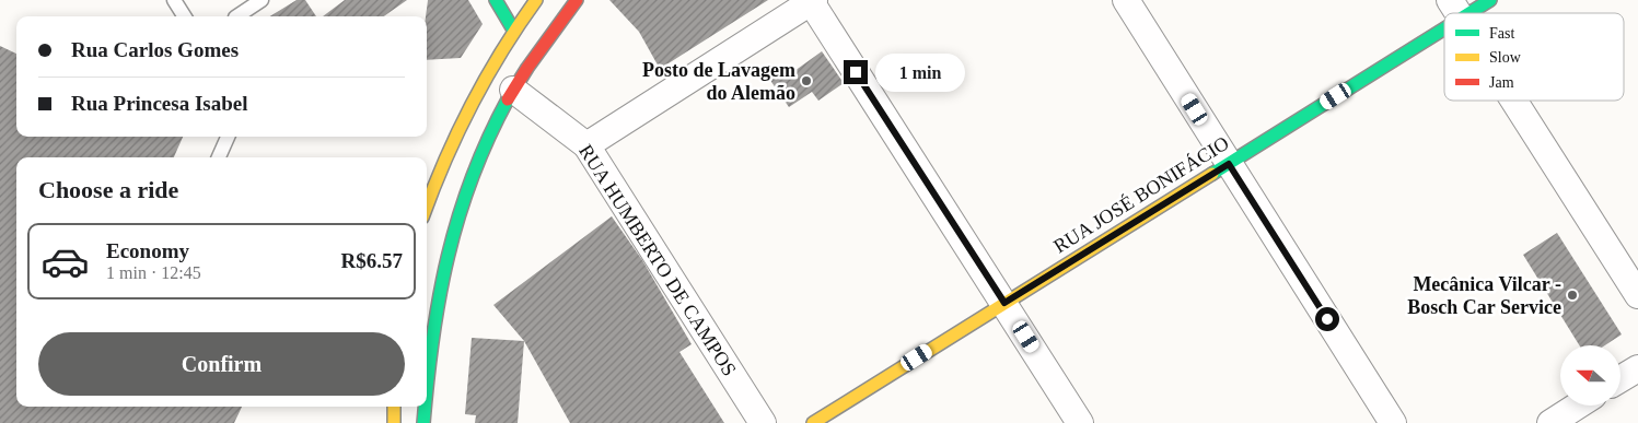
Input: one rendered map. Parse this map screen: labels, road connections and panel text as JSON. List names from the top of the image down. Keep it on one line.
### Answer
{"streets":{"street":["RUA JOSÉ BONIFÁCIO","RUA HUMBERTO DE CAMPOS"]},"places":["Posto de Lavagem do Alemão","Mecânica Vilcar - Bosch Car Service"],"legend":["Fast","Slow","Jam"],"north":"left","page":{"banner":["Rua Carlos Gomes","Rua Princesa Isabel"],"bubble":"1 min","heading":"Choose a ride","list":[{"name":"Economy","note":"1 min · 12:45","value":"R$6.57"}],"buttons":"Confirm"}}
